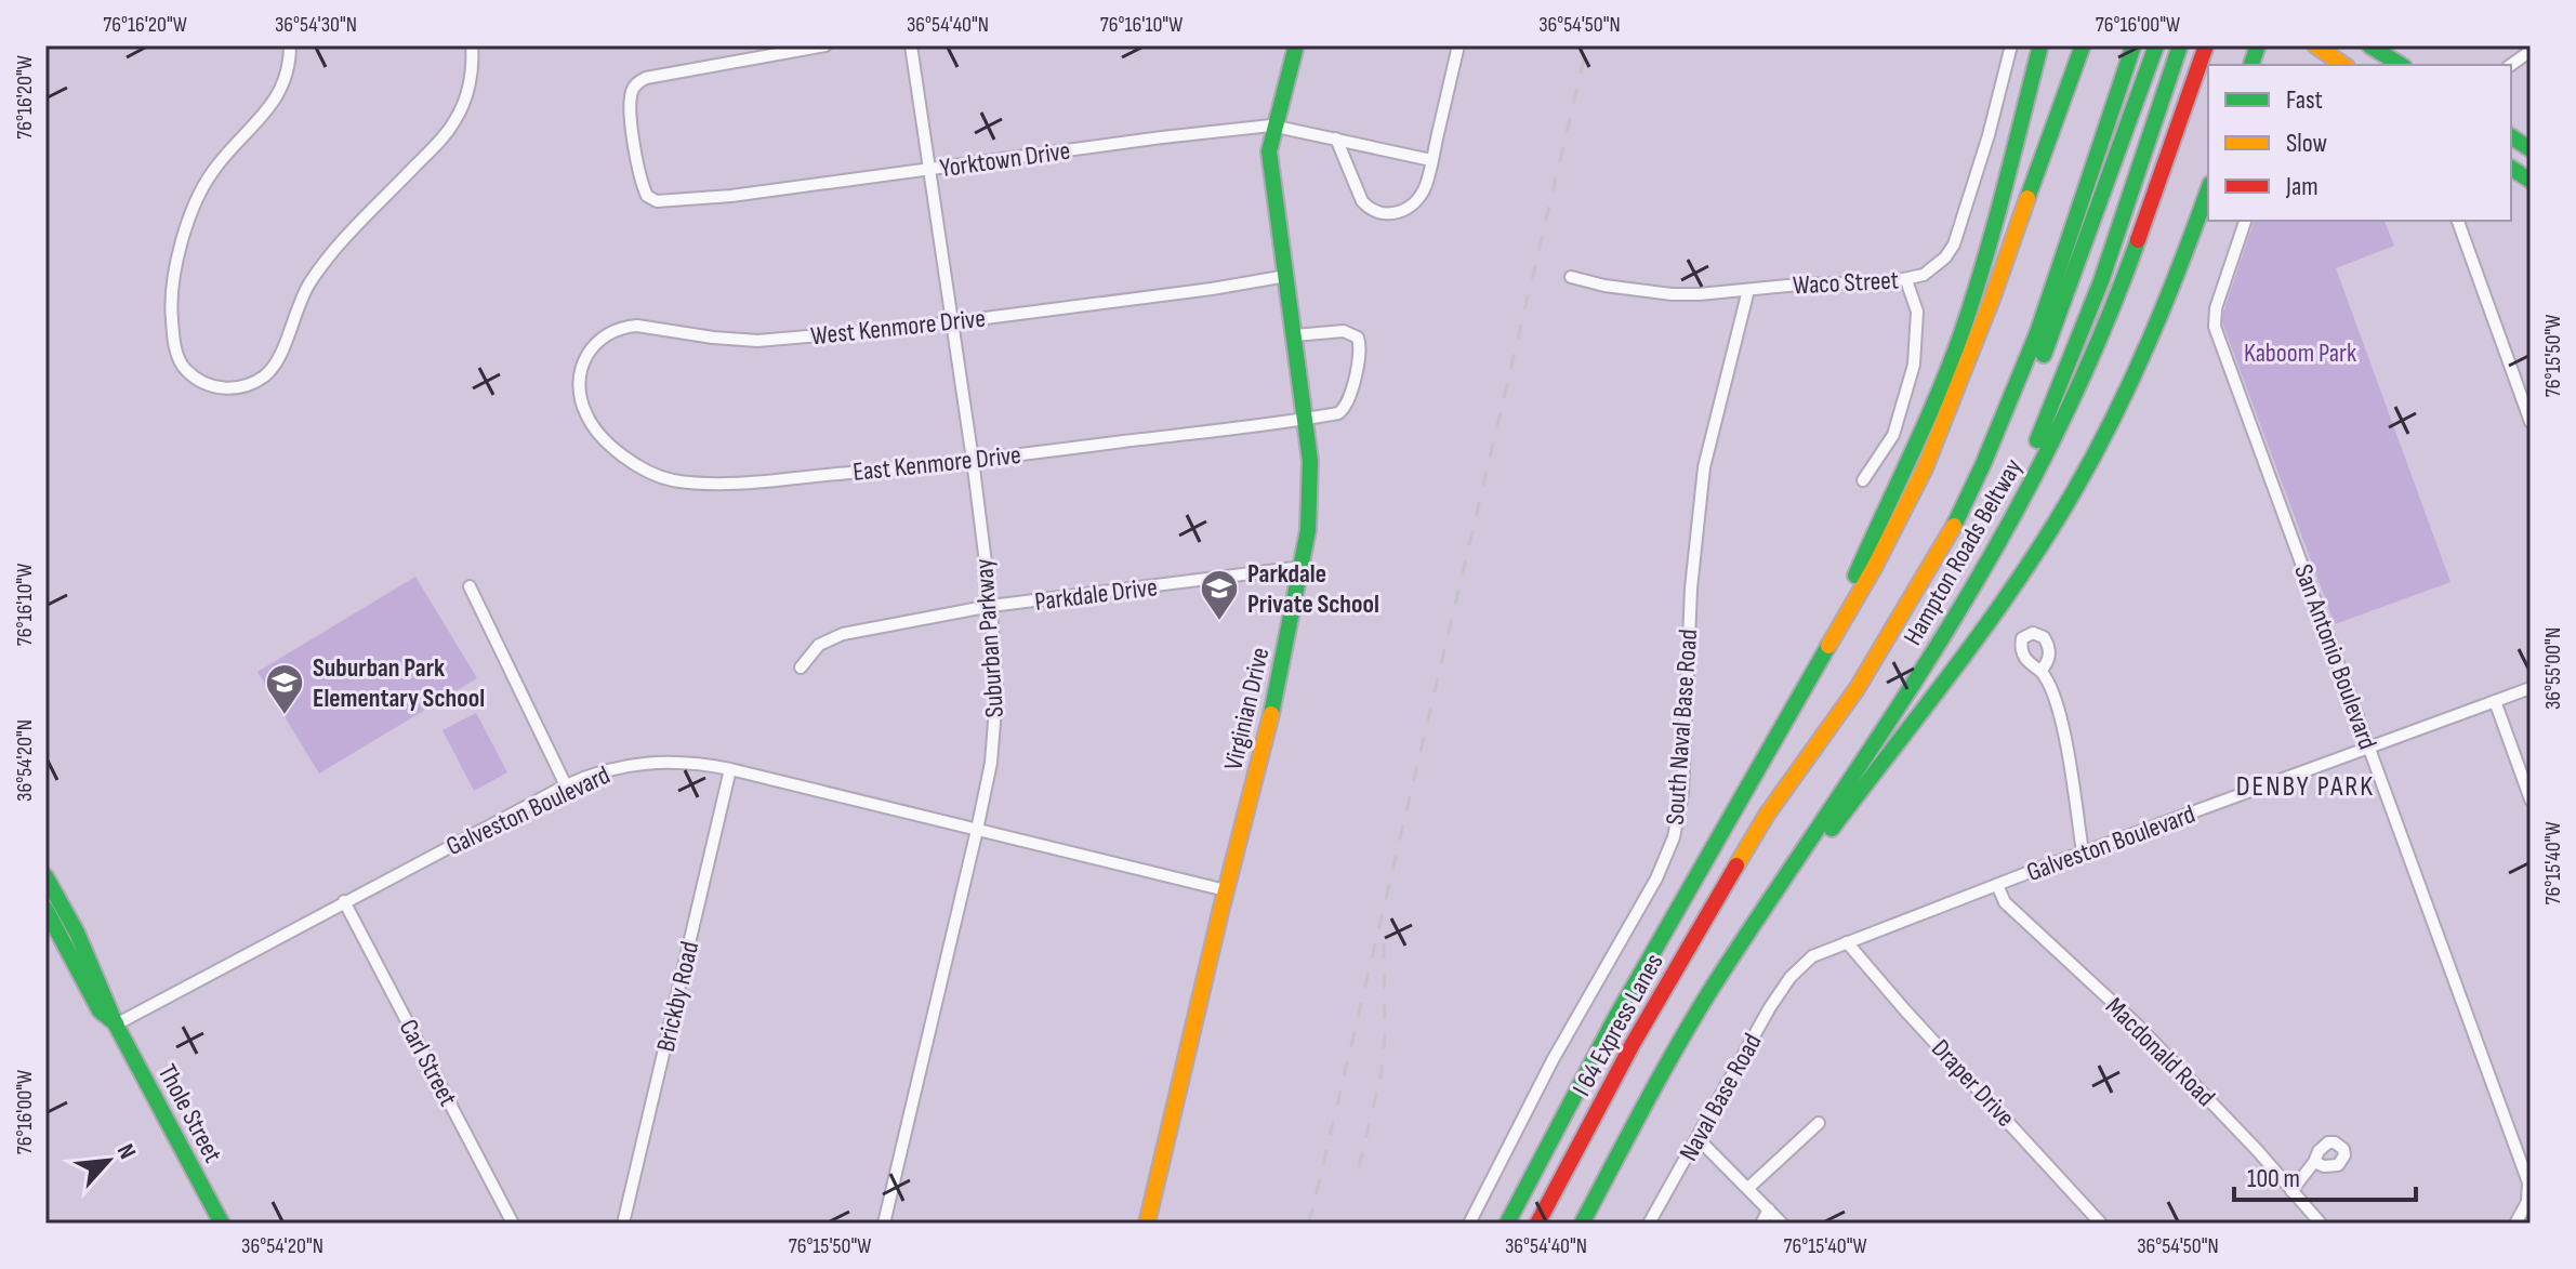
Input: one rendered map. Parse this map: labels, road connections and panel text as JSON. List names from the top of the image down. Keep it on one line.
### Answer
{"streets":{"main road":["Hampton Roads Beltway","Virginian Drive","I 64 Express Lanes","Thole Street"],"street":["Yorktown Drive","Waco Street","West Kenmore Drive","East Kenmore Drive","Parkdale Drive","Suburban Parkway","San Antonio Boulevard","South Naval Base Road","Galveston Boulevard","Brickby Road","Macdonald Road","Carl Street","Draper Drive","Naval Base Road"]},"crossings":[["Yorktown Drive","Suburban Parkway"],["Yorktown Drive","Virginian Drive"],["Waco Street","South Naval Base Road"],["West Kenmore Drive","East Kenmore Drive"],["West Kenmore Drive","Suburban Parkway"],["West Kenmore Drive","Virginian Drive"],["East Kenmore Drive","Suburban Parkway"],["East Kenmore Drive","Virginian Drive"],["Parkdale Drive","Suburban Parkway"],["Parkdale Drive","Virginian Drive"],["Suburban Parkway","Galveston Boulevard"],["San Antonio Boulevard","Galveston Boulevard"],["Virginian Drive","Galveston Boulevard"],["Galveston Boulevard","Brickby Road"],["Galveston Boulevard","Macdonald Road"],["Galveston Boulevard","Carl Street"],["Galveston Boulevard","Draper Drive"],["Galveston Boulevard","Naval Base Road"],["Galveston Boulevard","Thole Street"]],"districts":["DENBY PARK"],"parks":["Kaboom Park"],"places":{"school or university":["Parkdale Private School","Suburban Park Elementary School"]},"legend":["Fast","Slow","Jam"],"scale_bar":"100 m","north":"top right","coordinates":["76°16'20\"W","36°54'30\"N","36°54'40\"N","76°16'10\"W","36°54'50\"N","76°16'00\"W","76°15'50\"W","36°55'00\"N","36°54'20\"N","76°15'40\"W"]}
